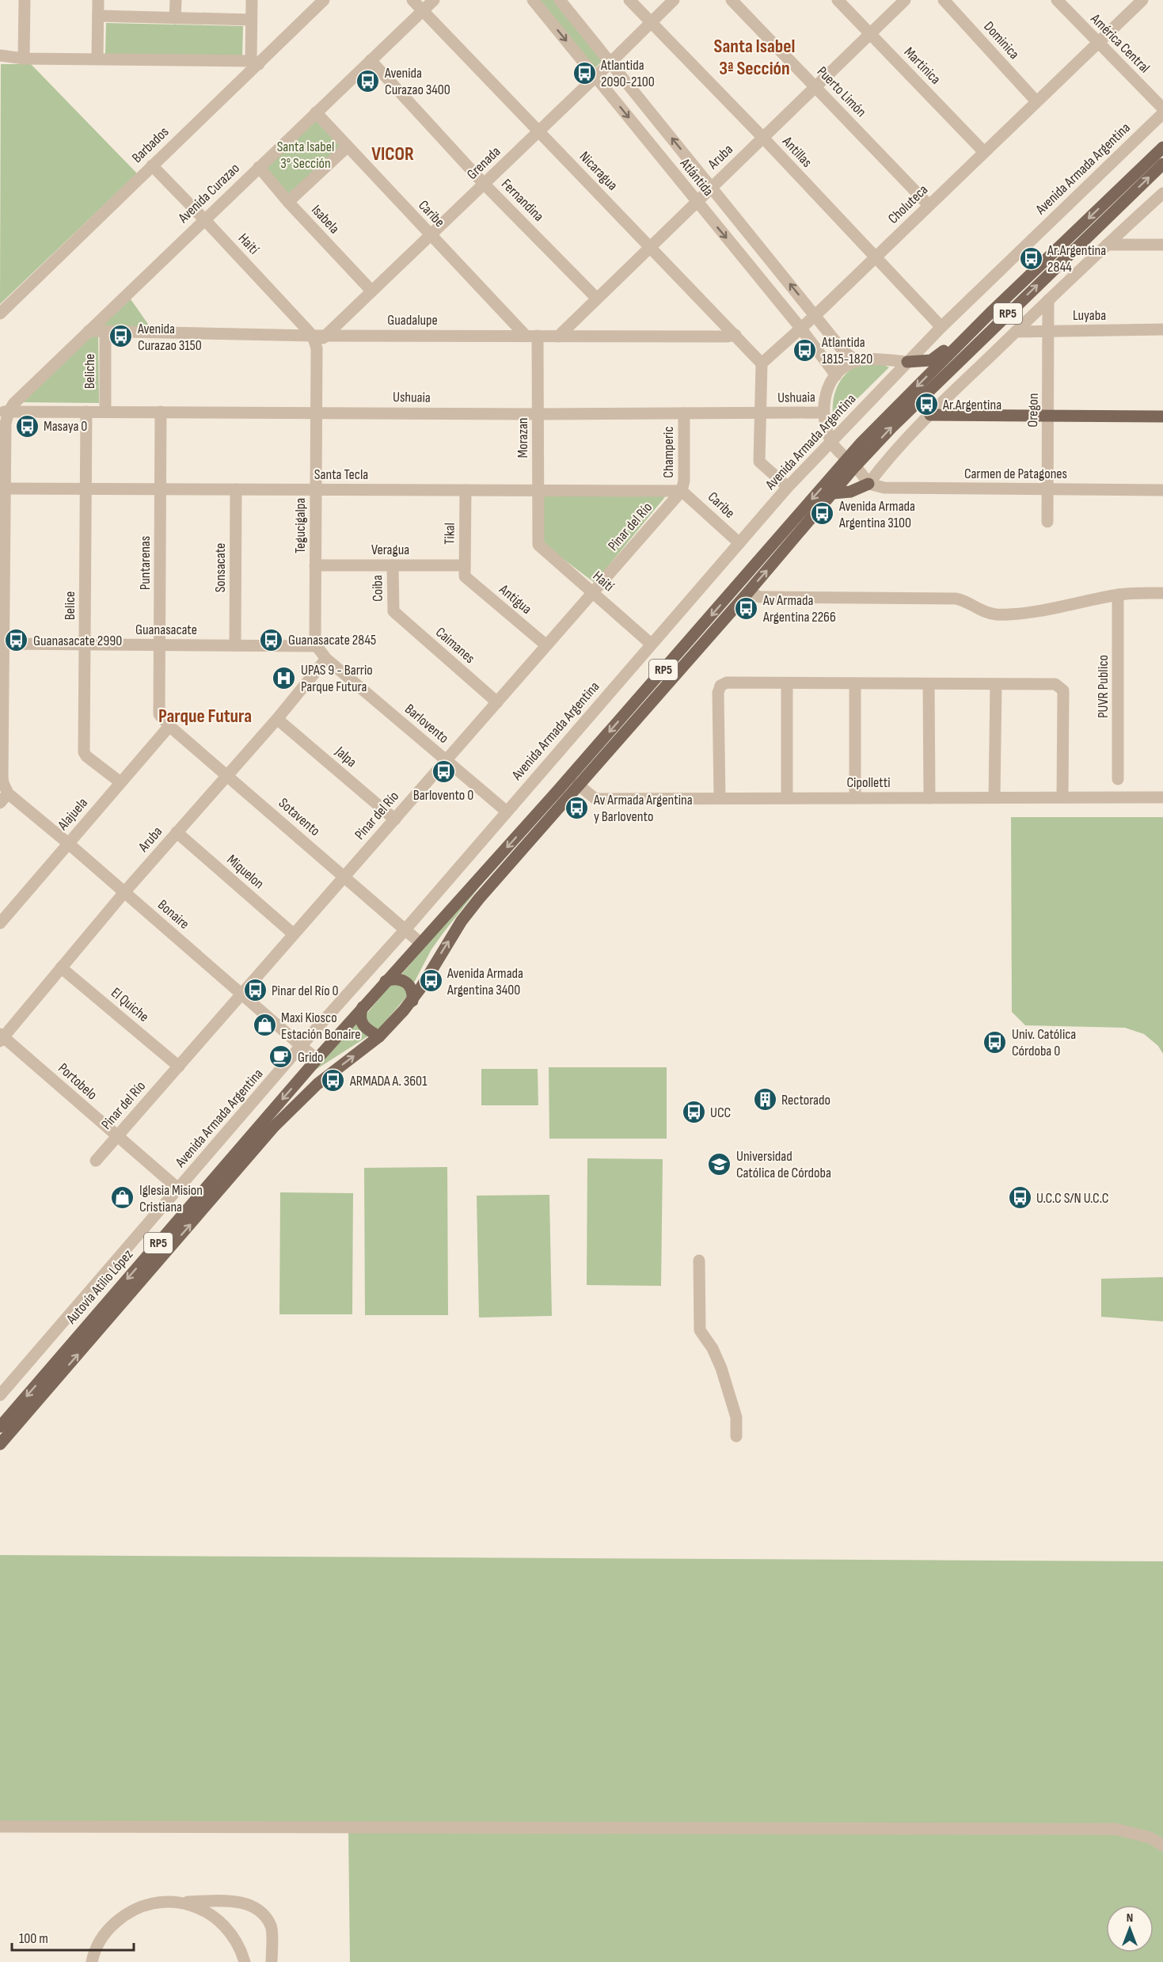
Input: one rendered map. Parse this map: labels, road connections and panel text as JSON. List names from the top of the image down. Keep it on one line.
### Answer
{"streets":{"main road":["RP5","Autovía Atilio López"],"street":["Dominica","América Central","Martinica","Puerto Limón","Barbados","Antillas","Aruba","Grenada","Avenida Armada Argentina","Nicaragua","Atlántida","Avenida Curazao","Fernandina","Choluteca","Caribe","Isabela","Haití","Luyaba","Guadalupe","Beliche","Ushuaia","Oregon","Morazan","Champeric","Carmen de Patagones","Santa Tecla","Tegucigalpa","Pinar del Río","Tikal","Veragua","Puntarenas","Sonsacate","Coiba","Antigua","Belice","Guanasacate","Caimanes","PUVR Publico","Barlovento","Jalpa","Cipolletti","Alajuela","Sotavento","Miquelon","Bonaire","El Quiche","Portobelo"]},"crossings":[["Dominica","Choluteca"],["América Central","Choluteca"],["Martinica","Aruba"],["Martinica","Choluteca"],["Puerto Limón","Aruba"],["Puerto Limón","Choluteca"],["Barbados","Haití"],["Antillas","Aruba"],["Antillas","Grenada"],["Antillas","Avenida Armada Argentina"],["Antillas","Choluteca"],["Aruba","Nicaragua"],["Aruba","Atlántida"],["Aruba","Fernandina"],["Aruba","Guadalupe"],["Aruba","Barlovento"],["Aruba","Jalpa"],["Aruba","Sotavento"],["Aruba","Miquelon"],["Aruba","Bonaire"],["Aruba","El Quiche"],["Aruba","Portobelo"],["Grenada","Nicaragua"],["Grenada","Atlántida"],["Grenada","Fernandina"],["Grenada","Caribe"],["Grenada","Isabela"],["Grenada","Haití"],["Grenada","Guadalupe"],["Avenida Armada Argentina","Caribe"],["Avenida Armada Argentina","Haití"],["Avenida Armada Argentina","Barlovento"],["Avenida Armada Argentina","Sotavento"],["Avenida Armada Argentina","Bonaire"],["Avenida Armada Argentina","Portobelo"],["Nicaragua","Avenida Curazao"],["Nicaragua","Choluteca"],["Nicaragua","Guadalupe"],["Atlántida","Choluteca"],["Avenida Curazao","Fernandina"],["Avenida Curazao","Caribe"],["Avenida Curazao","Isabela"],["Avenida Curazao","Haití"],["Avenida Curazao","Guadalupe"],["Avenida Curazao","Ushuaia"],["Caribe","Guadalupe"],["Caribe","Morazan"],["Caribe","Champeric"],["Caribe","Santa Tecla"],["Caribe","Pinar del Río"],["Haití","Guadalupe"],["Haití","Morazan"],["Haití","Tegucigalpa"],["Haití","Pinar del Río"],["RP5","Cipolletti"],["RP5","Sotavento"],["RP5","Bonaire"],["RP5","Autovía Atilio López"],["Luyaba","Oregon"],["Guadalupe","Beliche"],["Guadalupe","Morazan"],["Beliche","Ushuaia"],["Ushuaia","Morazan"],["Ushuaia","Champeric"],["Ushuaia","Tegucigalpa"],["Ushuaia","Puntarenas"],["Ushuaia","Belice"],["Oregon","Carmen de Patagones"],["Morazan","Santa Tecla"],["Champeric","Santa Tecla"],["Champeric","Pinar del Río"],["Santa Tecla","Tegucigalpa"],["Santa Tecla","Pinar del Río"],["Santa Tecla","Tikal"],["Santa Tecla","Puntarenas"],["Santa Tecla","Sonsacate"],["Santa Tecla","Belice"],["Tegucigalpa","Veragua"],["Tegucigalpa","Guanasacate"],["Pinar del Río","Antigua"],["Pinar del Río","Caimanes"],["Pinar del Río","Barlovento"],["Pinar del Río","Jalpa"],["Pinar del Río","Sotavento"],["Pinar del Río","Miquelon"],["Pinar del Río","Bonaire"],["Pinar del Río","El Quiche"],["Pinar del Río","Portobelo"],["Tikal","Veragua"],["Tikal","Antigua"],["Veragua","Coiba"],["Veragua","Antigua"],["Puntarenas","Guanasacate"],["Puntarenas","Sotavento"],["Sonsacate","Guanasacate"],["Coiba","Caimanes"],["Belice","Guanasacate"],["Belice","Alajuela"],["Alajuela","Sotavento"],["Alajuela","Bonaire"],["Bonaire","Autovía Atilio López"]],"districts":["Santa Isabel 3ª Sección","VICOR","Parque Futura"],"parks":["Santa Isabel 3° Sección"],"places":{"bus stop":["Atlantida 2090-2100","Avenida Curazao 3400","Ar.Argentina 2844","Avenida Curazao 3150","Atlantida 1815-1820","Ar.Argentina","Masaya 0","Avenida Armada Argentina 3100","Av Armada Argentina 2266","Guanasacate 2845","Guanasacate 2990","Barlovento 0","Av Armada Argentina y Barlovento","Avenida Armada Argentina 3400","Pinar del Río 0","Univ. Católica Córdoba 0","ARMADA A. 3601","UCC","U.C.C S/N U.C.C"],"hospital":["UPAS 9 - Barrio Parque Futura"],"shop":["Maxi Kiosco Estación Bonaire","Iglesia Mision Cristiana"],"cafe":["Grido"],"building":["Rectorado"],"school or university":["Universidad Católica de Córdoba"]},"scale_bar":"100 m","north":"top"}
